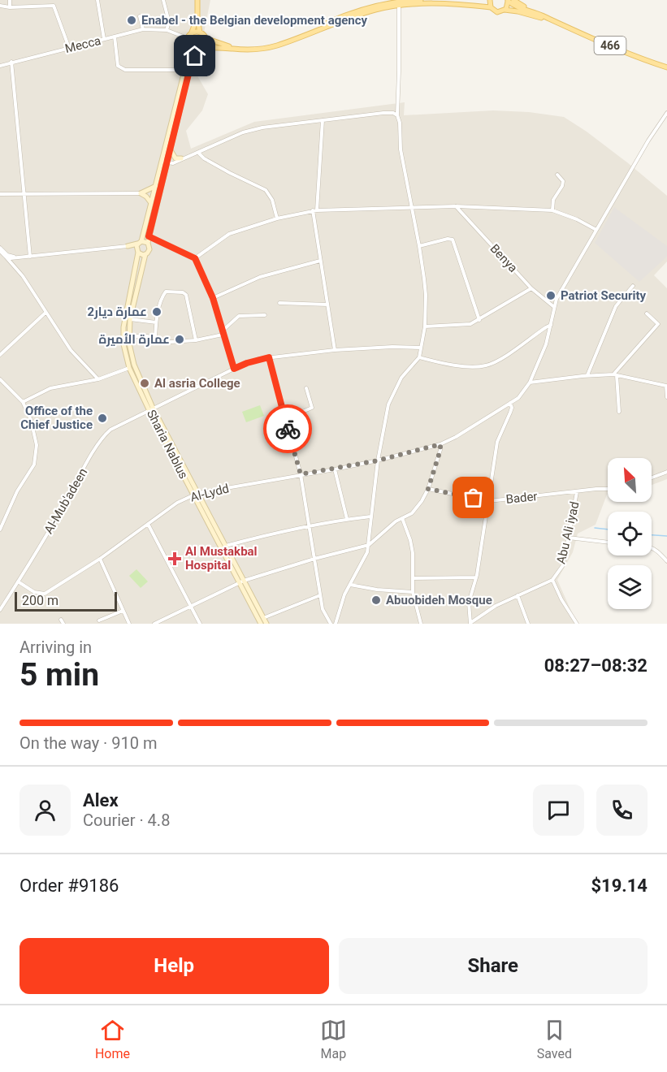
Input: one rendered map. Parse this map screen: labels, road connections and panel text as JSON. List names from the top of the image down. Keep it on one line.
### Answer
{"streets":{"main road":["466","Sharia Nablus"],"street":["Mecca","Benya","Al-Lydd","Bader","Al-Mub'adeen","Abu Ali iyad"]},"crossings":[["Benya","Al-Lydd"],["Sharia Nablus","Al-Lydd"],["Sharia Nablus","Al-Mub'adeen"],["Al-Lydd","Al-Mub'adeen"],["Bader","Abu Ali iyad"]],"places":{"other":["Enabel - the Belgian development agency","Patriot Security","عمارة ديار2","عمارة الأميرة","Al asria College","Office of the Chief Justice","Abuobideh Mosque"],"health":["Al Mustakbal Hospital"]},"scale_bar":"200 m","north":"top left","page":{"scale":"200 m","heading":["5 min","Arriving in","08:27–08:32"],"panel":["Alex","Courier · 4.8","Order #9186","$19.14"],"bar":"On the way · 910 m","buttons":["Help","Share"],"tabs":["Home","Map","Saved"]}}
